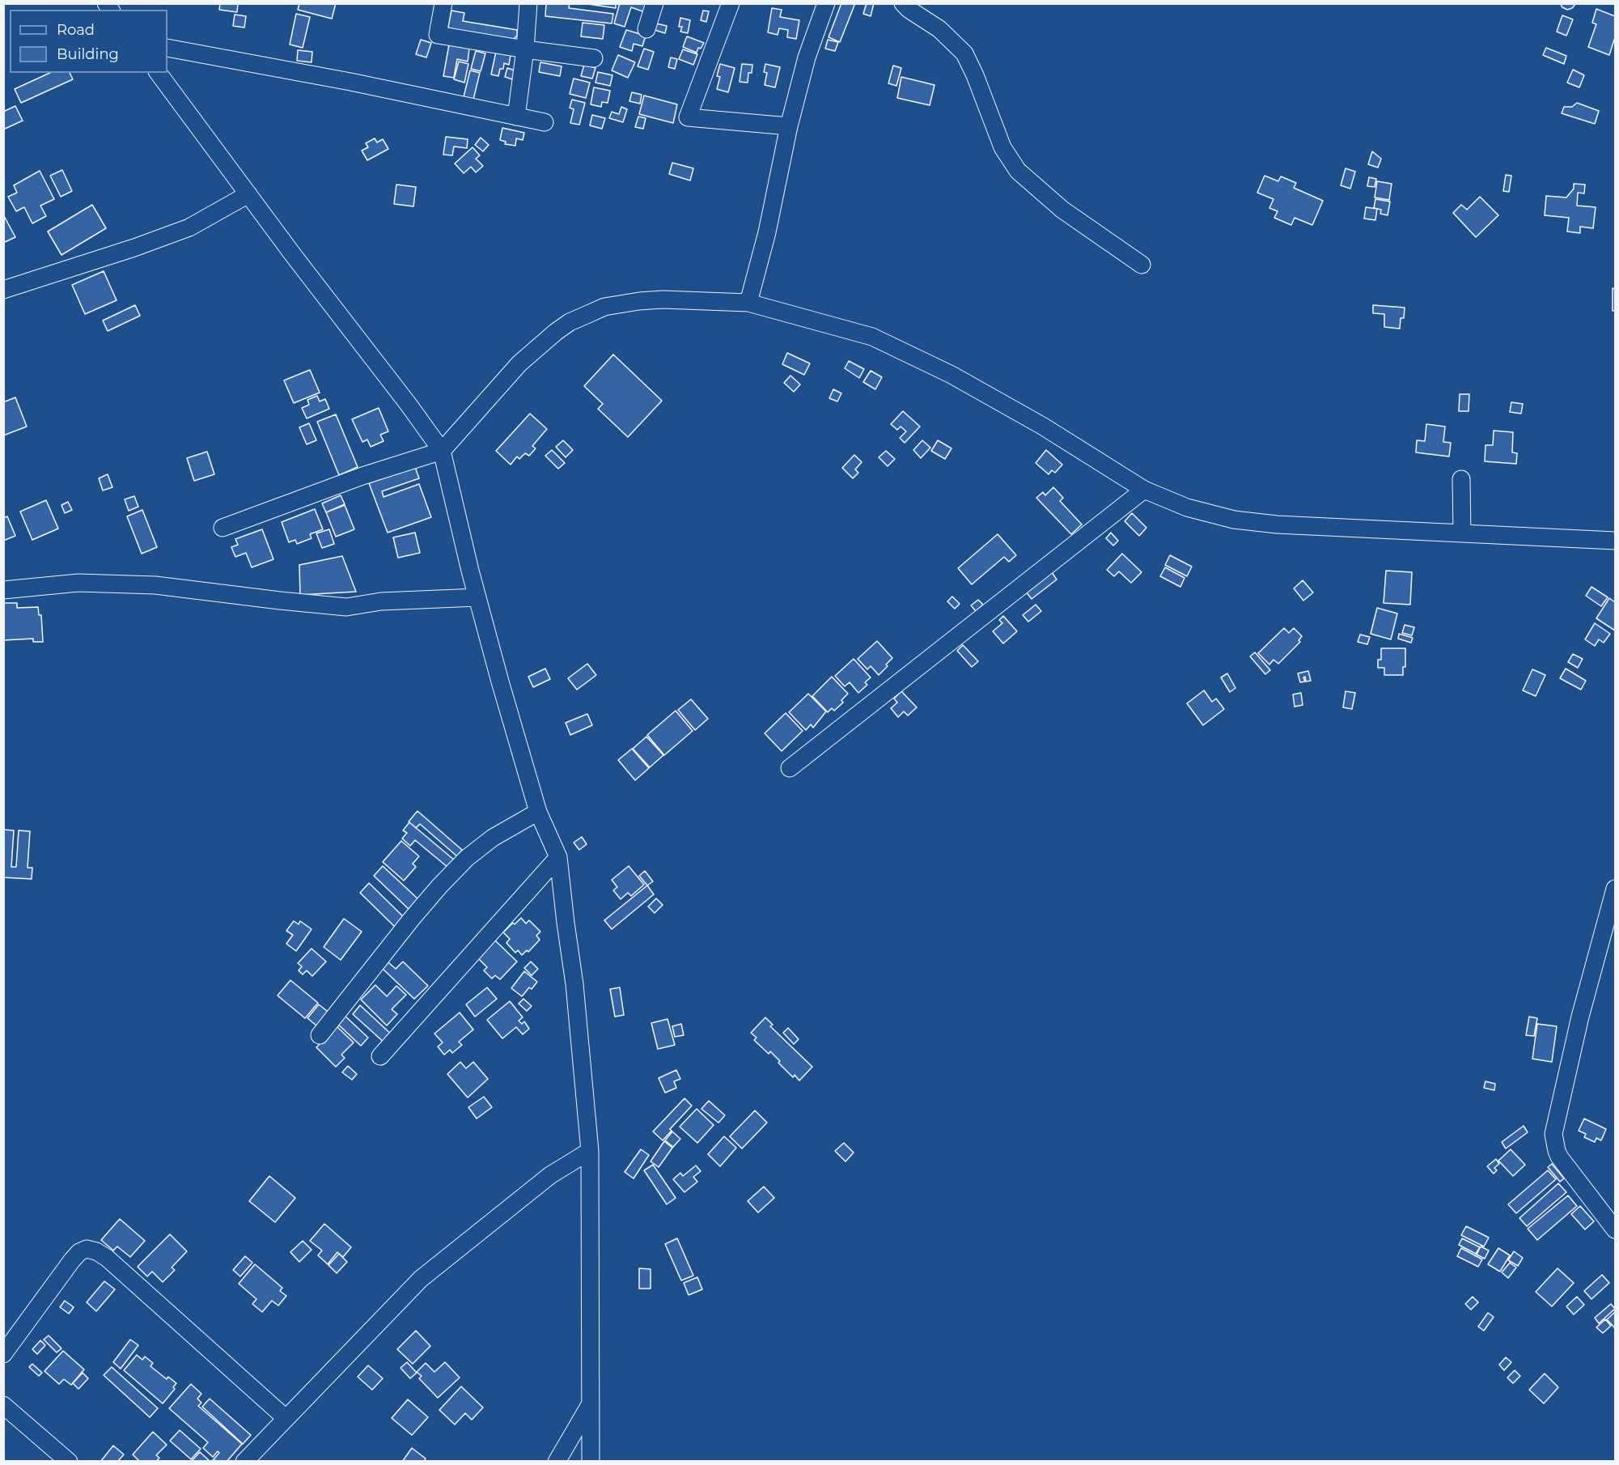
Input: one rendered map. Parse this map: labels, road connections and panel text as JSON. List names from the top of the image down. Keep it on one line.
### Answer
{"legend":["Road","Building"]}
